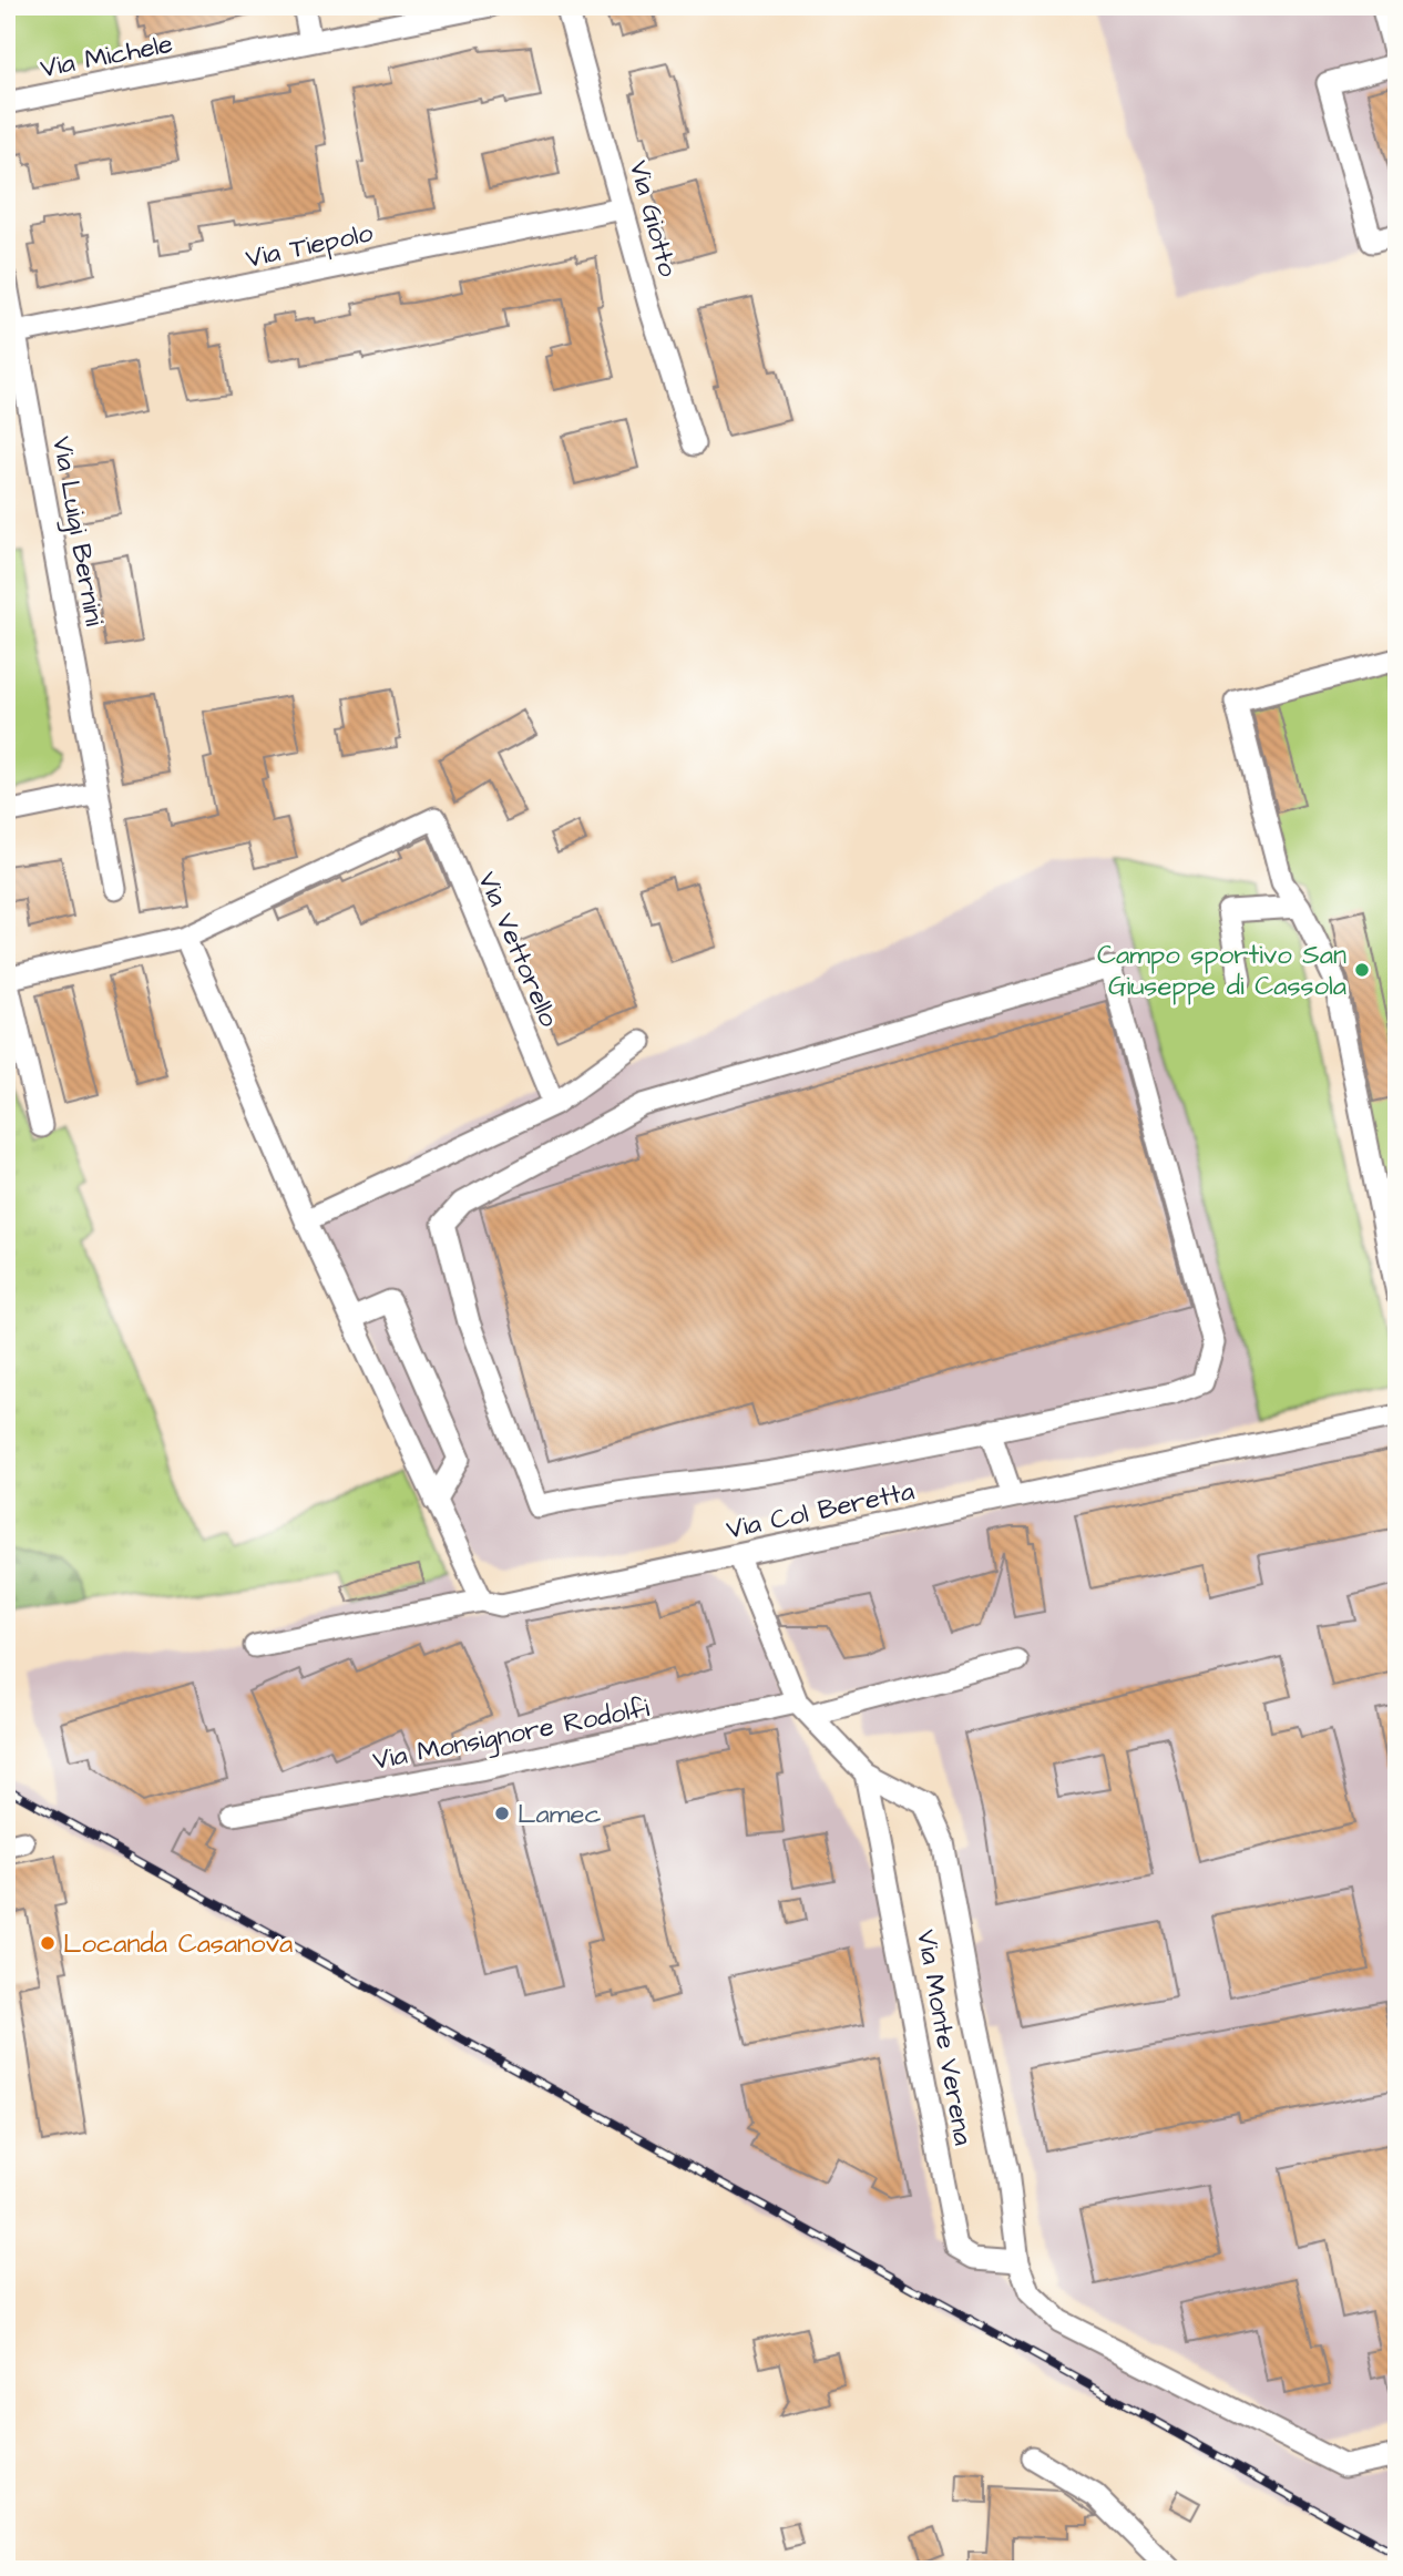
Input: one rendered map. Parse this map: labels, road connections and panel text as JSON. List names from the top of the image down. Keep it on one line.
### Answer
{"streets":{"street":["Via Michele","Via Giotto","Via Tiepolo","Via Luigi Bernini","Via Vettorello","Via Col Beretta","Via Monsignore Rodolfi","Via Monte Verena"]},"crossings":[["Via Giotto","Via Tiepolo"],["Via Tiepolo","Via Luigi Bernini"],["Via Monsignore Rodolfi","Via Monte Verena"]],"places":["Campo sportivo San Giuseppe di Cassola","Lamec","Locanda Casanova"]}
